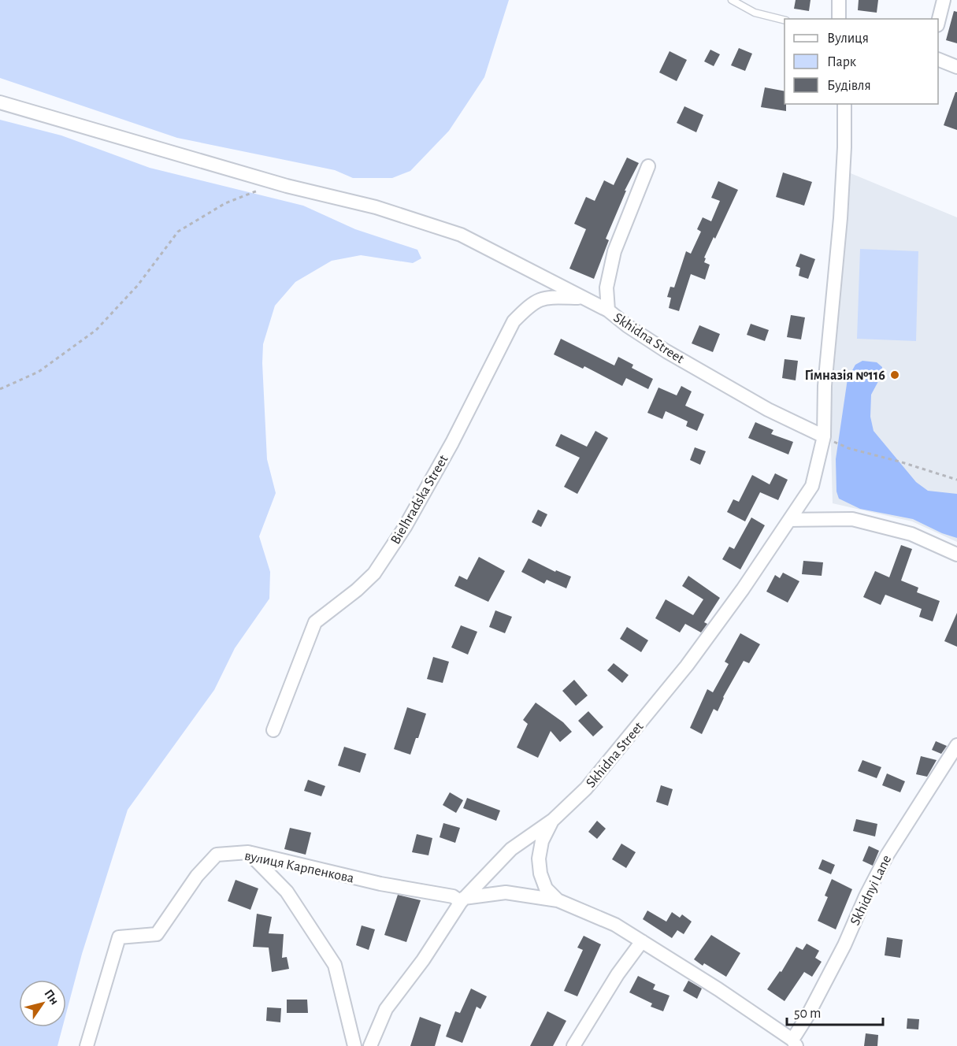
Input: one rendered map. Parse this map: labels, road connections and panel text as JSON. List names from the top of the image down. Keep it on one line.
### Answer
{"streets":{"street":["Skhidna Street","Bielhradska Street","вулиця Карпенкова","Skhidnyi Lane"]},"crossings":[["Skhidna Street","вулиця Карпенкова"],["Skhidna Street","Skhidnyi Lane"],["вулиця Карпенкова","Skhidnyi Lane"]],"places":["Гімназія №116"],"legend":["Вулиця","Парк","Будівля"],"scale_bar":"50 m","north":"top right"}
